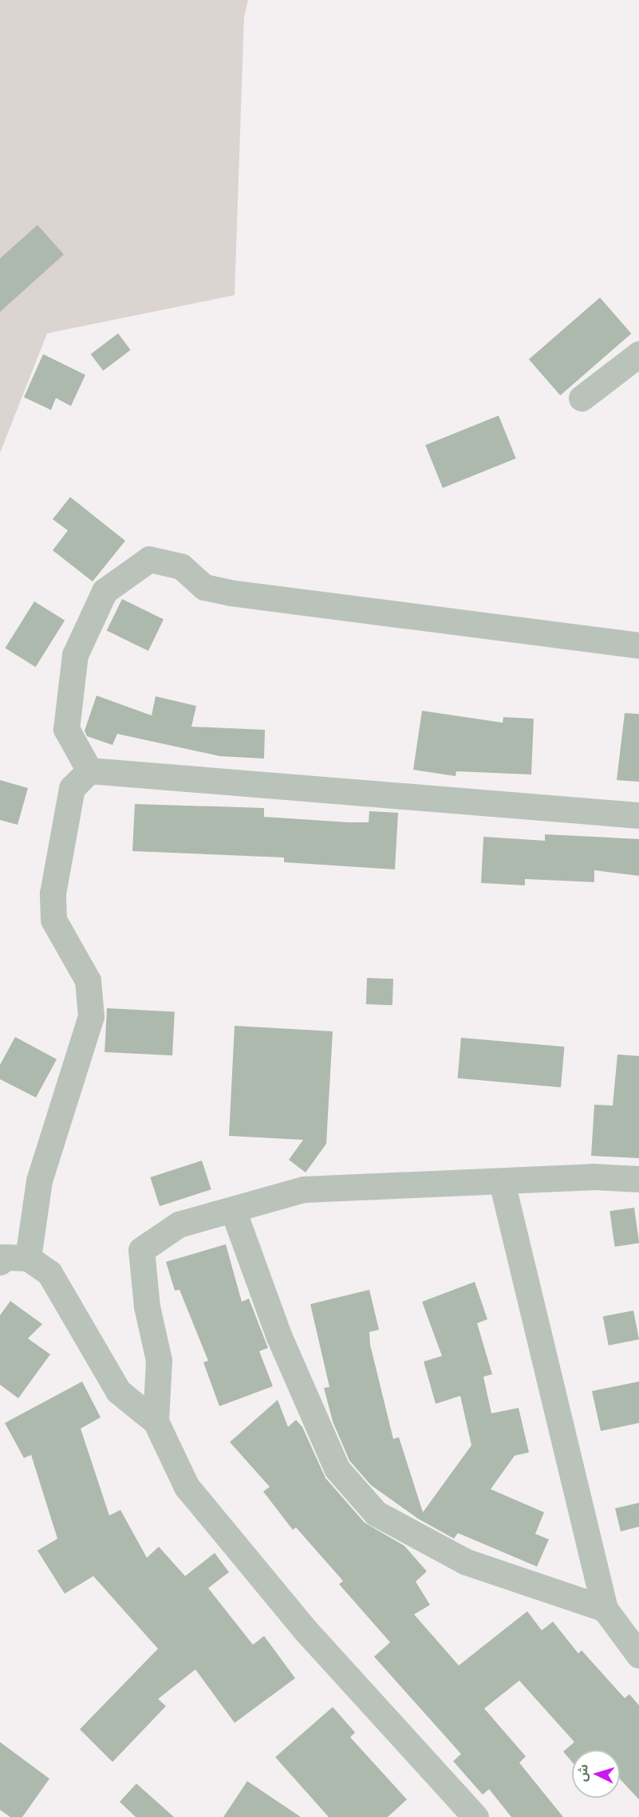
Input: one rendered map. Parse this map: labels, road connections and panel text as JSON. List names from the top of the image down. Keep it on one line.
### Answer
{"north":"left"}
